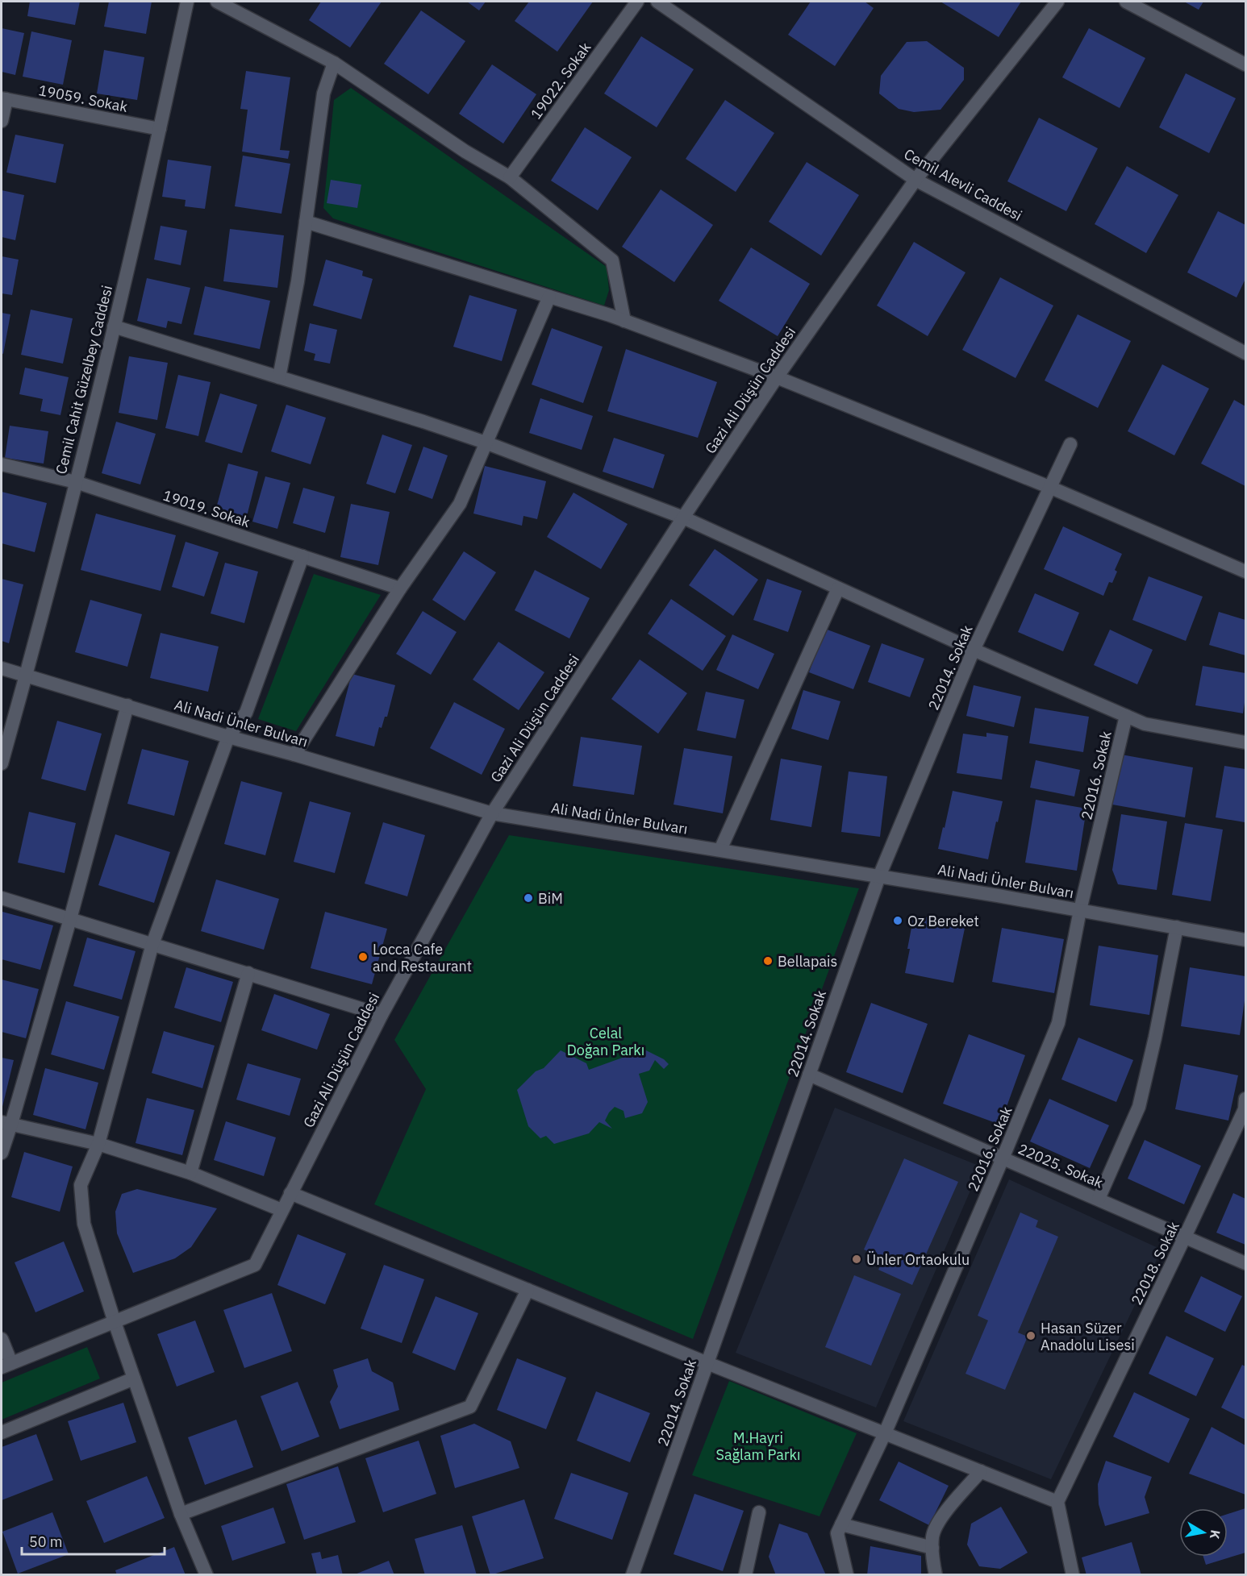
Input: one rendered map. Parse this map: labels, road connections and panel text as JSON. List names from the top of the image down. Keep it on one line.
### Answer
{"streets":{"street":["19022. Sokak","19059. Sokak","Cemil Alevli Caddesi","Cemil Cahit Güzelbey Caddesi","Gazi Ali Düşün Caddesi","19019. Sokak","22014. Sokak","Ali Nadi Ünler Bulvarı","22016. Sokak","22025. Sokak","22018. Sokak"]},"crossings":[["19059. Sokak","Cemil Cahit Güzelbey Caddesi"],["Cemil Alevli Caddesi","Gazi Ali Düşün Caddesi"],["Cemil Cahit Güzelbey Caddesi","19019. Sokak"],["Cemil Cahit Güzelbey Caddesi","Ali Nadi Ünler Bulvarı"],["Gazi Ali Düşün Caddesi","Ali Nadi Ünler Bulvarı"],["22014. Sokak","Ali Nadi Ünler Bulvarı"],["22014. Sokak","22025. Sokak"],["Ali Nadi Ünler Bulvarı","22016. Sokak"],["22016. Sokak","22025. Sokak"],["22025. Sokak","22018. Sokak"]],"parks":["Celal Doğan Parkı","M.Hayri Sağlam Parkı"],"places":["BiM","Oz Bereket","Locca Cafe and Restaurant","Bellapais","Ünler Ortaokulu","Hasan Süzer Anadolu Lisesi"],"scale_bar":"50 m","north":"right"}
